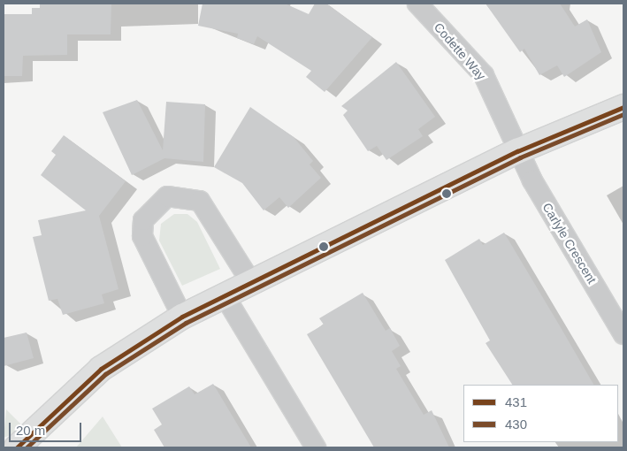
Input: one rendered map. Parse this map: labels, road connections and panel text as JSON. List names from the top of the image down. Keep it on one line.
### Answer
{"streets":{"street":["Codette Way","Carlyle Crescent"]},"crossings":[["Codette Way","Carlyle Crescent"]],"lines":["transit line 431","transit line 430"],"legend":["431","430"],"scale_bar":"20 m"}
